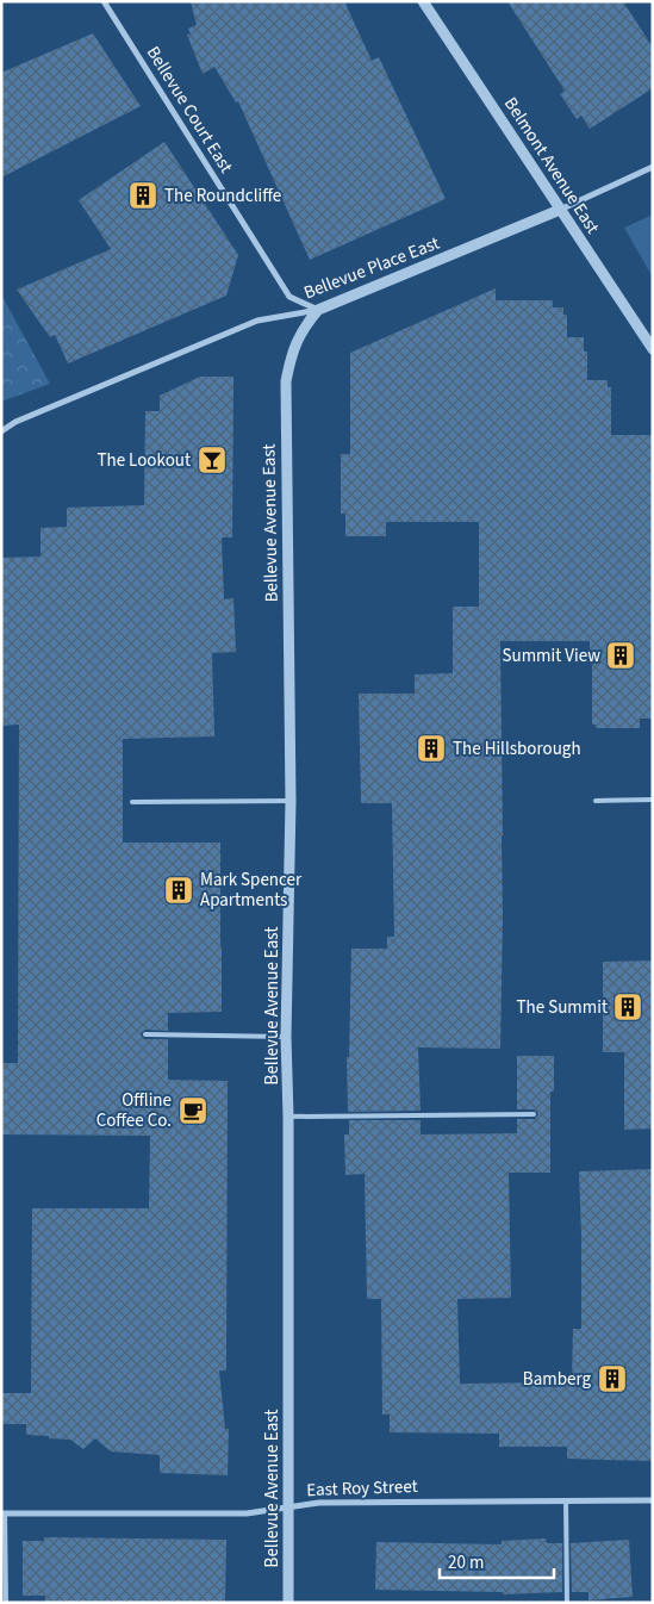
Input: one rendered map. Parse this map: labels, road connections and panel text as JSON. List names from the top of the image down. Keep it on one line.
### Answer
{"streets":{"street":["Bellevue Court East","Belmont Avenue East","Bellevue Place East","Bellevue Avenue East","East Roy Street"]},"crossings":[["Bellevue Court East","Bellevue Place East"],["Bellevue Court East","Bellevue Avenue East"],["Belmont Avenue East","Bellevue Place East"],["Bellevue Place East","Bellevue Avenue East"],["Bellevue Avenue East","East Roy Street"]],"places":{"building":["The Roundcliffe","Summit View","The Hillsborough","Mark Spencer Apartments","The Summit","Bamberg"],"bar":["The Lookout"],"cafe":["Offline Coffee Co."]},"scale_bar":"20 m"}
